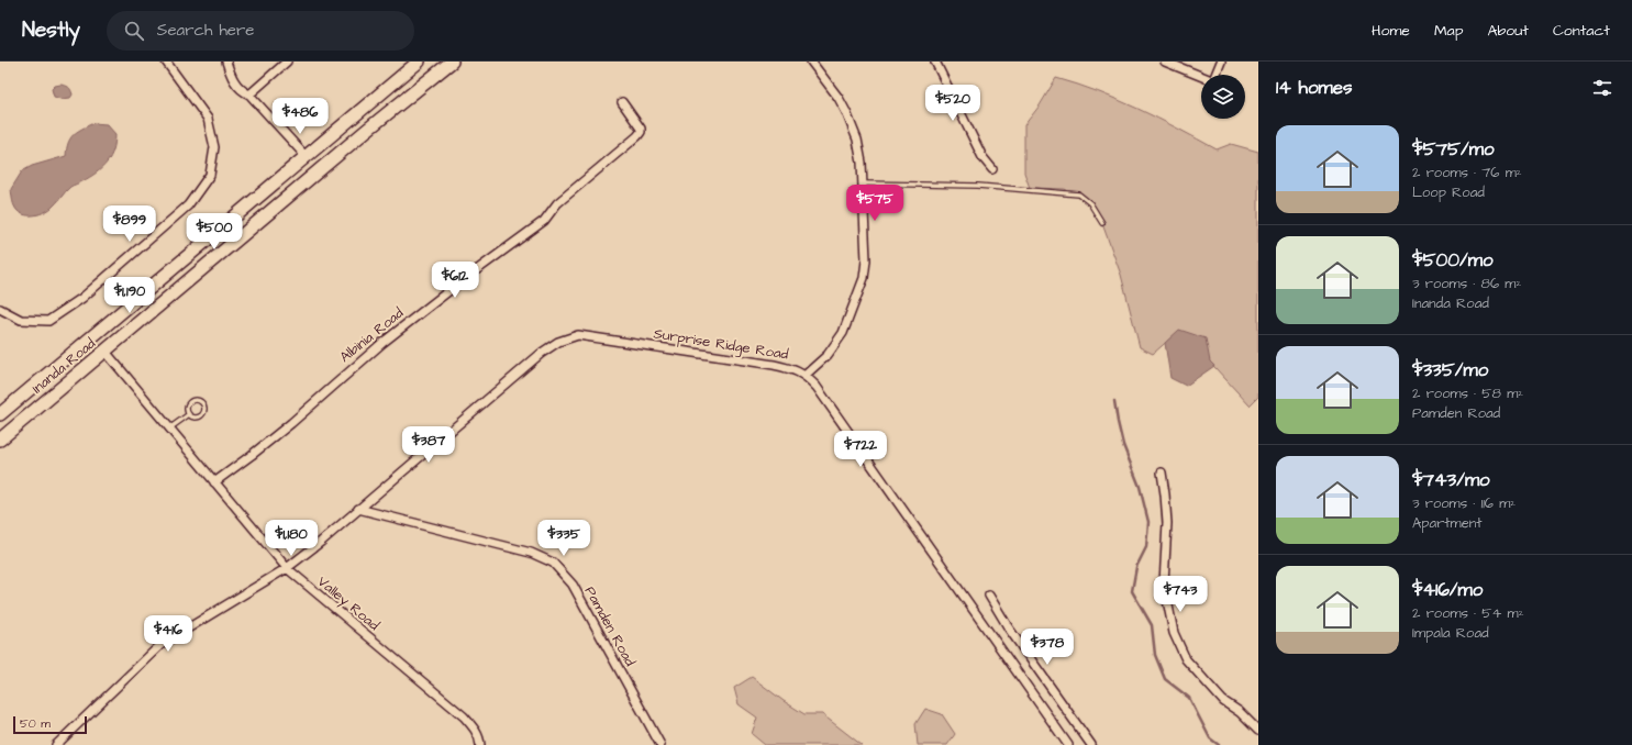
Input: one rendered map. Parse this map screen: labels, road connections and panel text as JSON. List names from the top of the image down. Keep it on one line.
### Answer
{"streets":{"main road":["Inanda Road"],"street":["Albinia Road","Surprise Ridge Road","Valley Road","Pamden Road"]},"crossings":[["Albinia Road","Valley Road"],["Surprise Ridge Road","Valley Road"],["Surprise Ridge Road","Pamden Road"],["Inanda Road","Valley Road"]],"scale_bar":"50 m","page":{"header":"Nestly","search":"Search here","nav":["Home","Map","About","Contact"],"heading":"14 homes","price":["$520","$486","$575","$899","$500","$612","$1,190","$387","$722","$1,180","$335","$743","$416","$378"],"list":[{"name":"$575/mo","note":"2 rooms · 76 m² · Loop Road"},{"name":"$500/mo","note":"3 rooms · 86 m² · Inanda Road"},{"name":"$335/mo","note":"2 rooms · 58 m² · Pamden Road"},{"name":"$743/mo","note":"3 rooms · 116 m² · Apartment"},{"name":"$416/mo","note":"2 rooms · 54 m² · Impala Road"}],"scale":"50 m"}}
